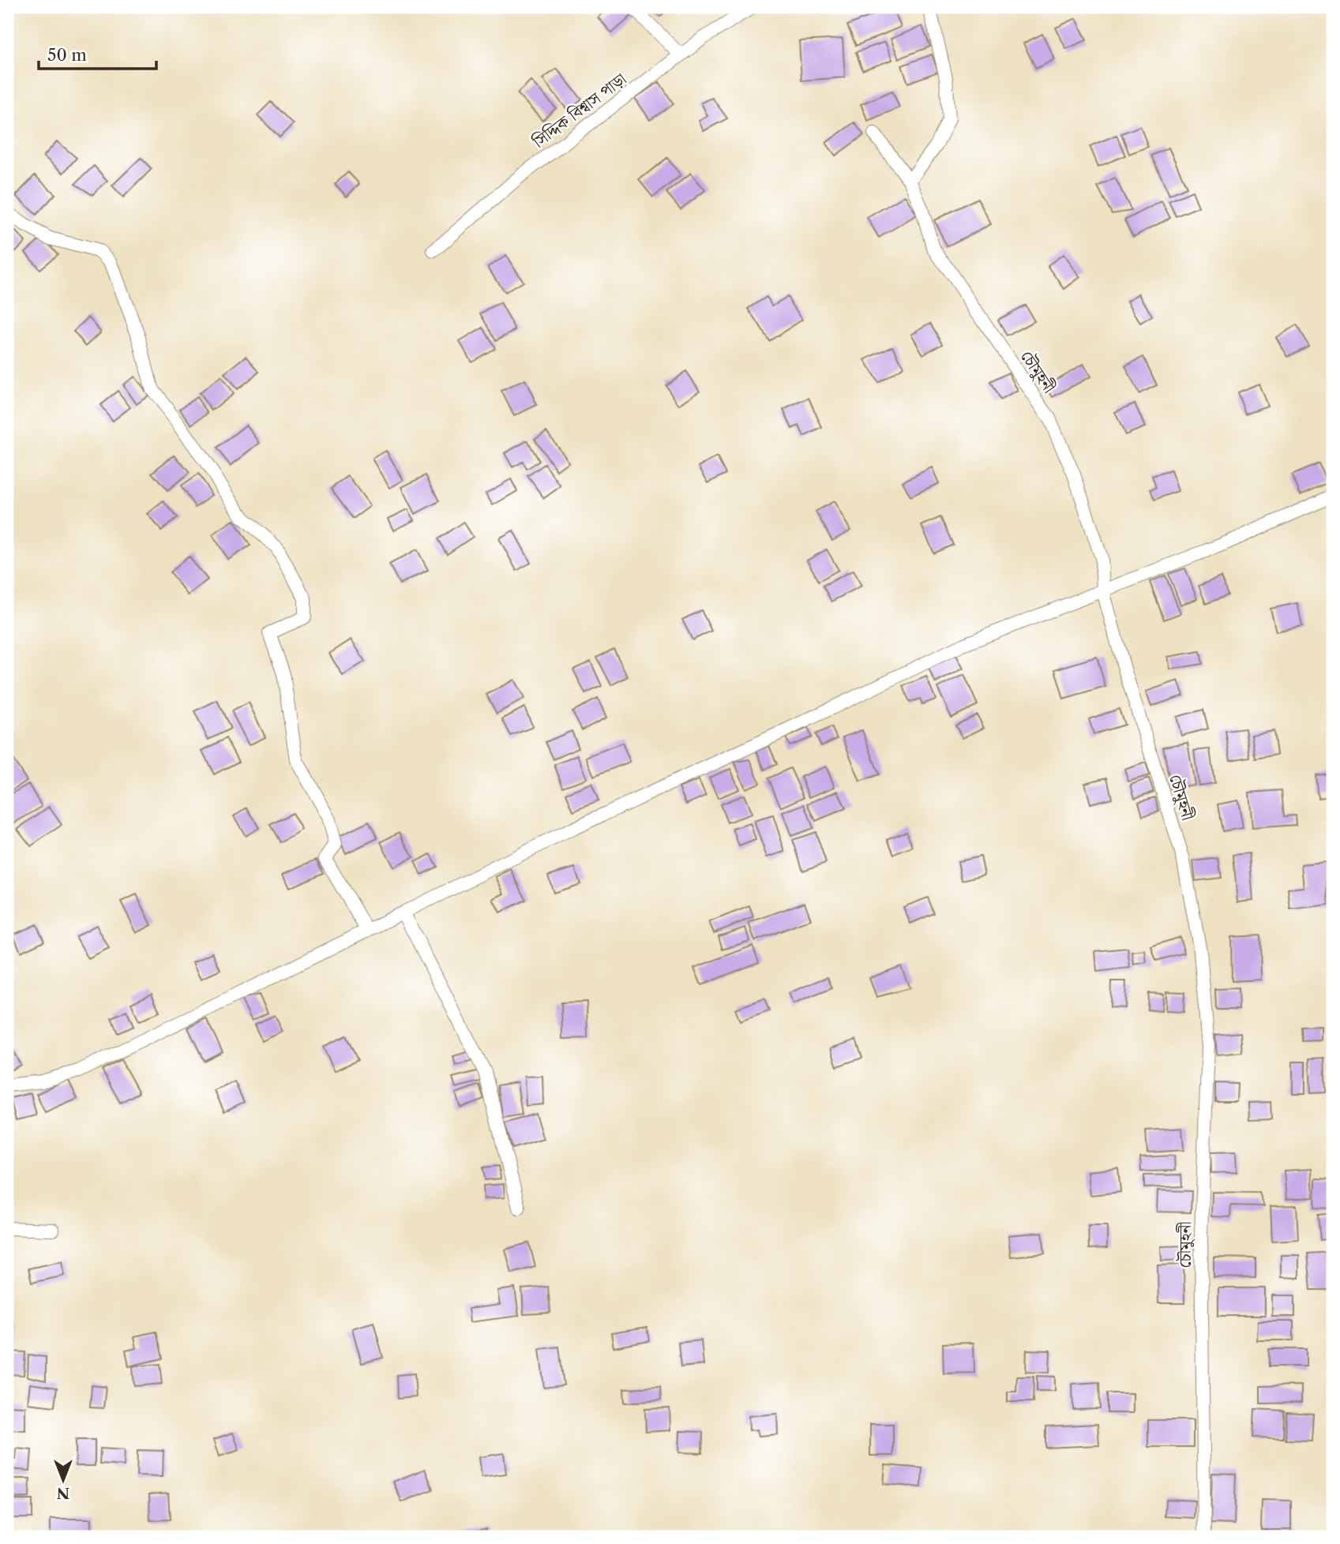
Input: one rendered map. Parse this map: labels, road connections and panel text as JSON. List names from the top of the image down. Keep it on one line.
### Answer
{"streets":{"street":["সিদ্দিক বিশ্বাস পাড়া","চৌমুহনী"]},"scale_bar":"50 m","north":"bottom"}
